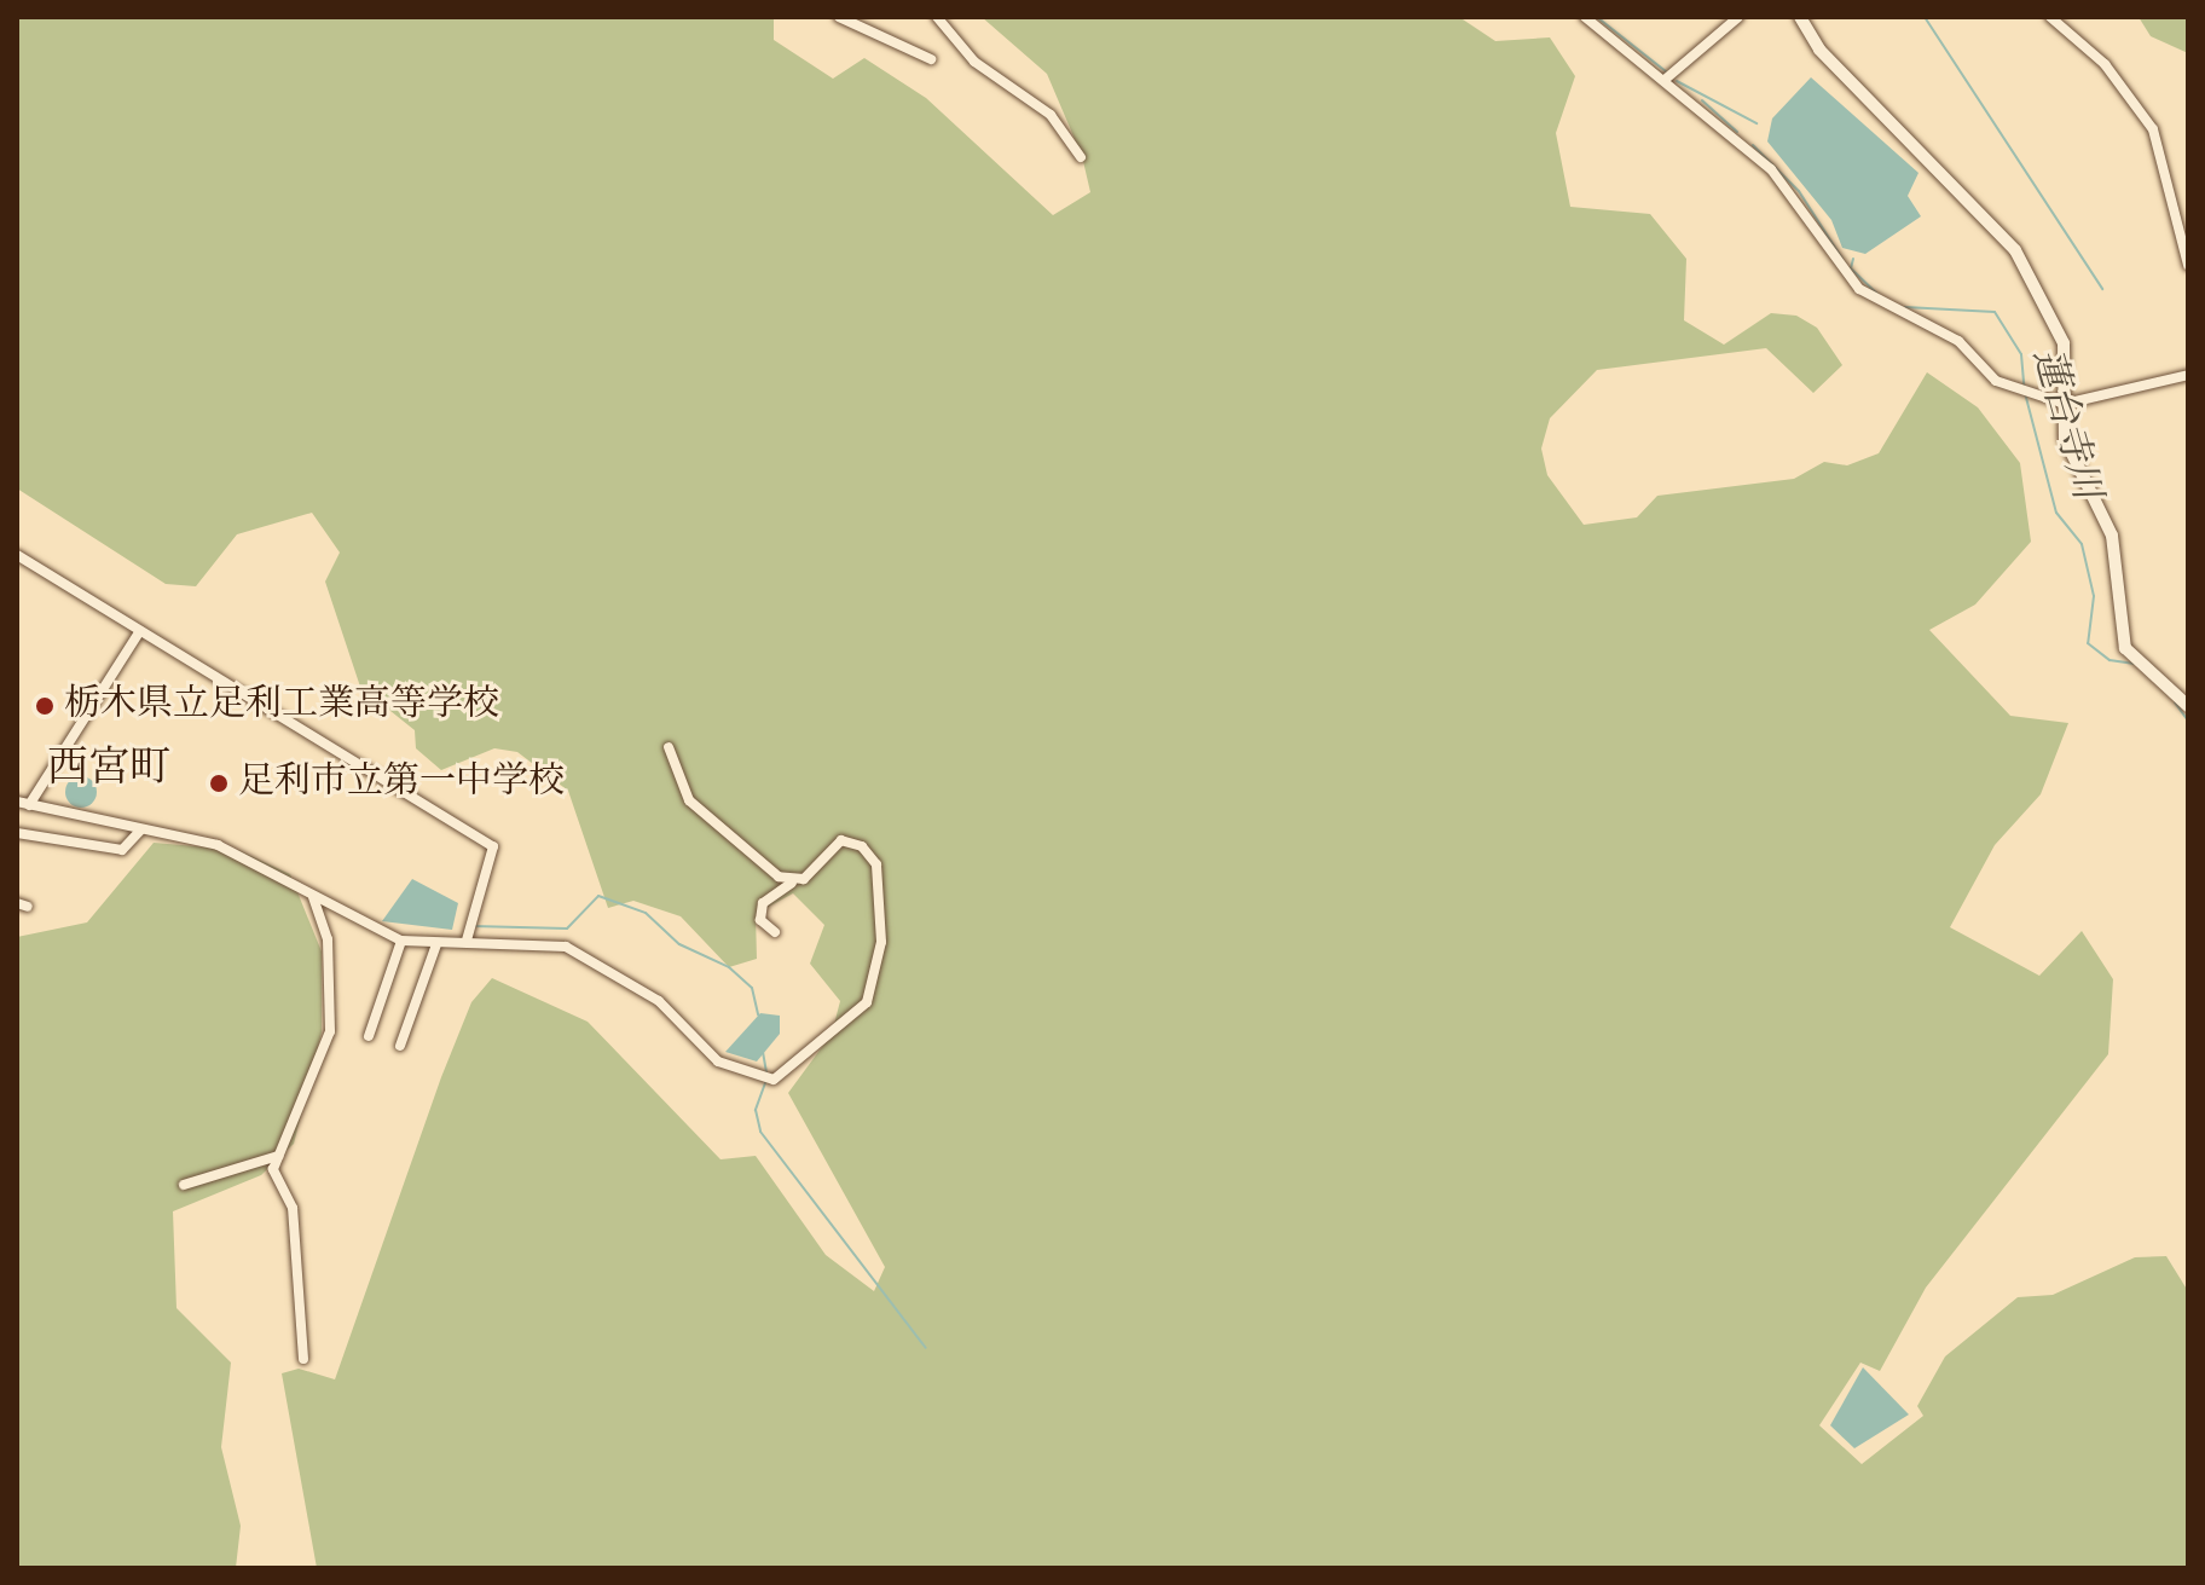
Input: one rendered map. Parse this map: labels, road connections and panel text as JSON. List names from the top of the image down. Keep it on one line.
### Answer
{"districts":["西宮町"],"water":["蓮台寺川"],"places":["栃木県立足利工業高等学校","足利市立第一中学校"]}
